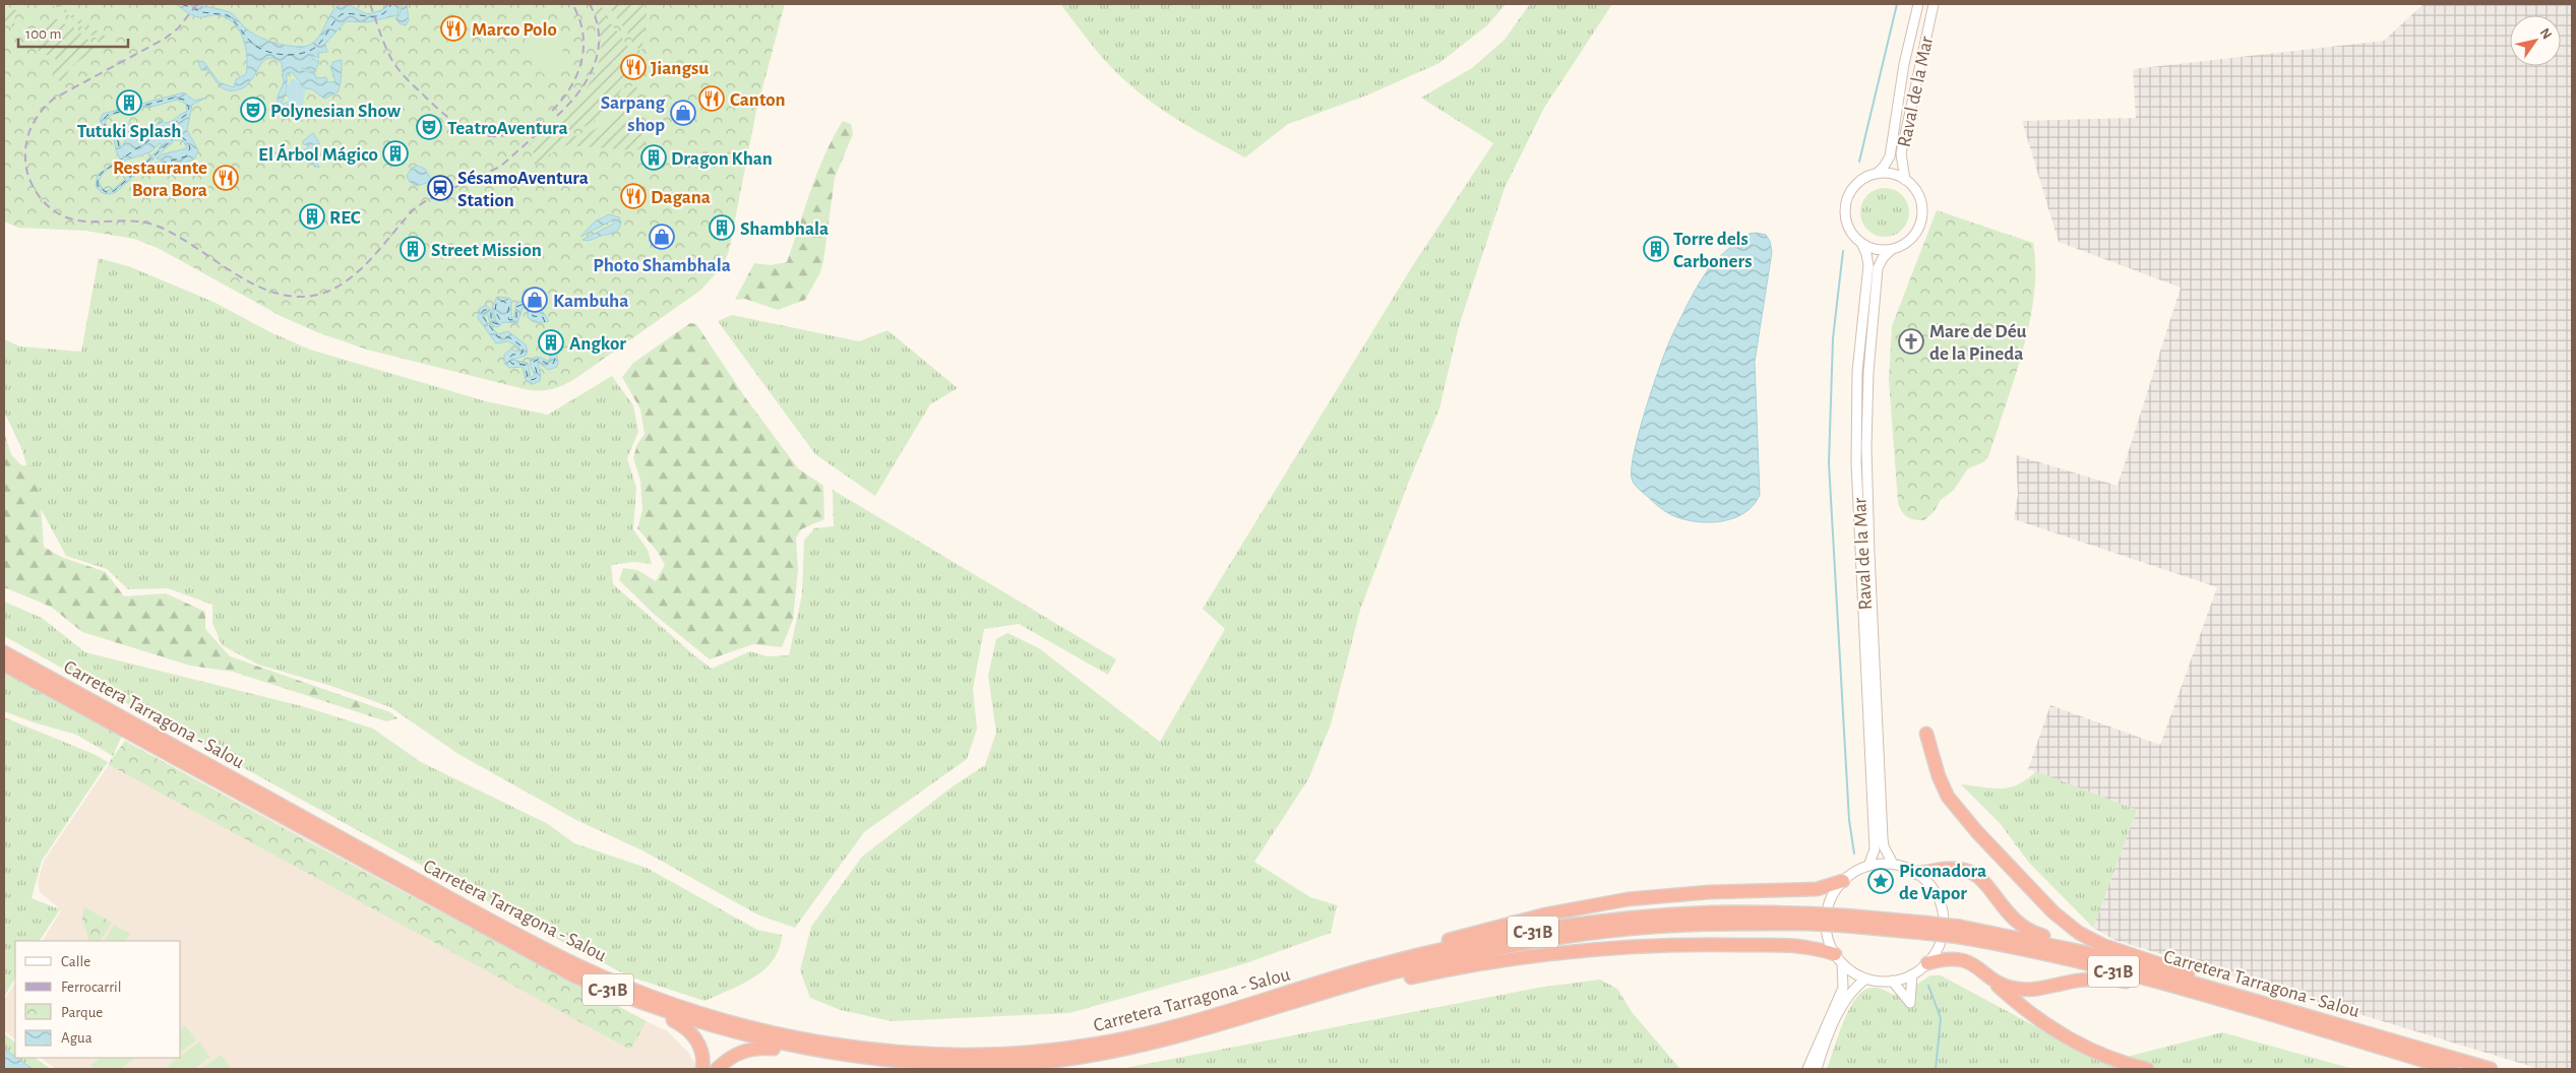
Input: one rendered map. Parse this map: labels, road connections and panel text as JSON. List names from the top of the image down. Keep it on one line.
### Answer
{"streets":{"highway":["Carretera Tarragona - Salou","C-31B"],"street":["Raval de la Mar"]},"places":{"restaurant":["Marco Polo","Jiangsu","Canton","Restaurante Bora Bora","Dagana"],"building":["Tutuki Splash","El Árbol Mágico","Dragon Khan","REC","Shambhala","Street Mission","Torre dels Carboners","Angkor"],"theatre":["Polynesian Show","TeatroAventura"],"shop":["Sarpang shop","Photo Shambhala","Kambuha"],"station":["SésamoAventura Station"],"church":["Mare de Déu de la Pineda"],"place":["Piconadora de Vapor"]},"legend":["Calle","Ferrocarril","Parque","Agua"],"scale_bar":"100 m","north":"top right"}
